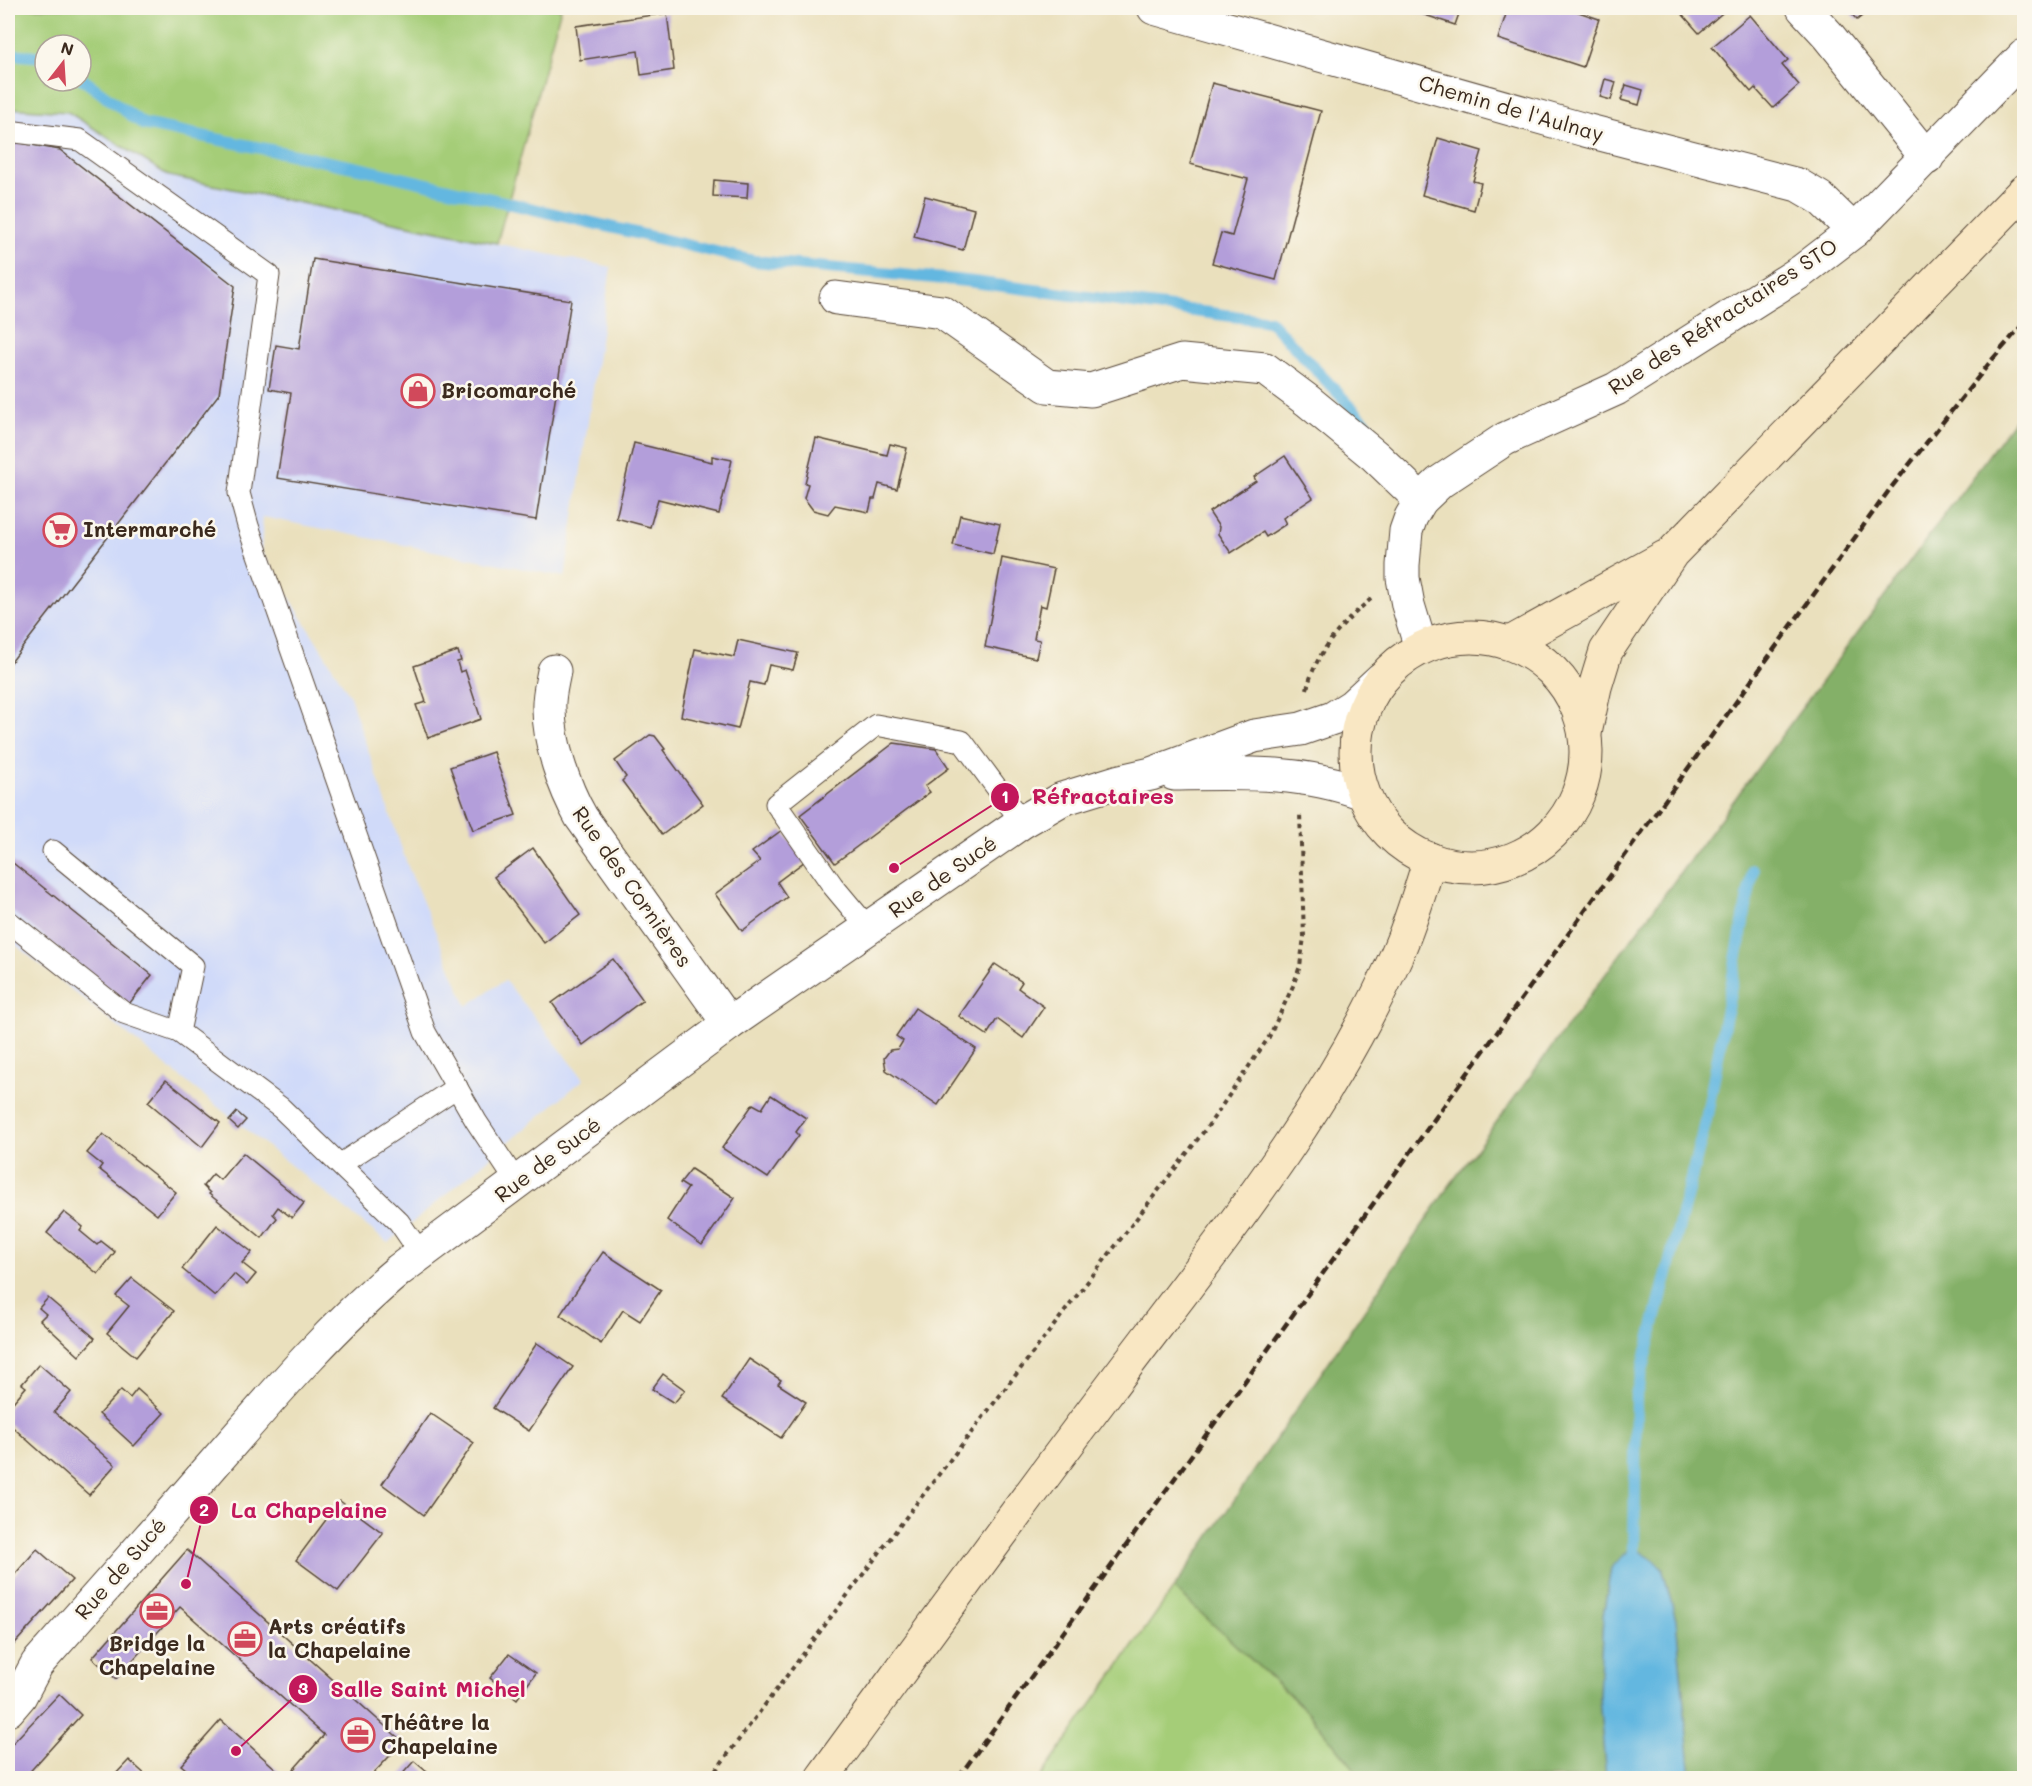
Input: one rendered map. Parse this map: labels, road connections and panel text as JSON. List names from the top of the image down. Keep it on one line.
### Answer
{"streets":{"street":["Chemin de l'Aulnay","Rue des Réfractaires STO","Rue de Sucé","Rue des Cornières"]},"crossings":[["Chemin de l'Aulnay","Rue des Réfractaires STO"],["Rue de Sucé","Rue des Cornières"]],"places":{"shop":["Bricomarché"],"supermarket":["Intermarché"],"other":["Réfractaires","La Chapelaine","Salle Saint Michel"],"office":["Bridge la Chapelaine","Arts créatifs la Chapelaine","Théâtre la Chapelaine"]},"north":"top"}
